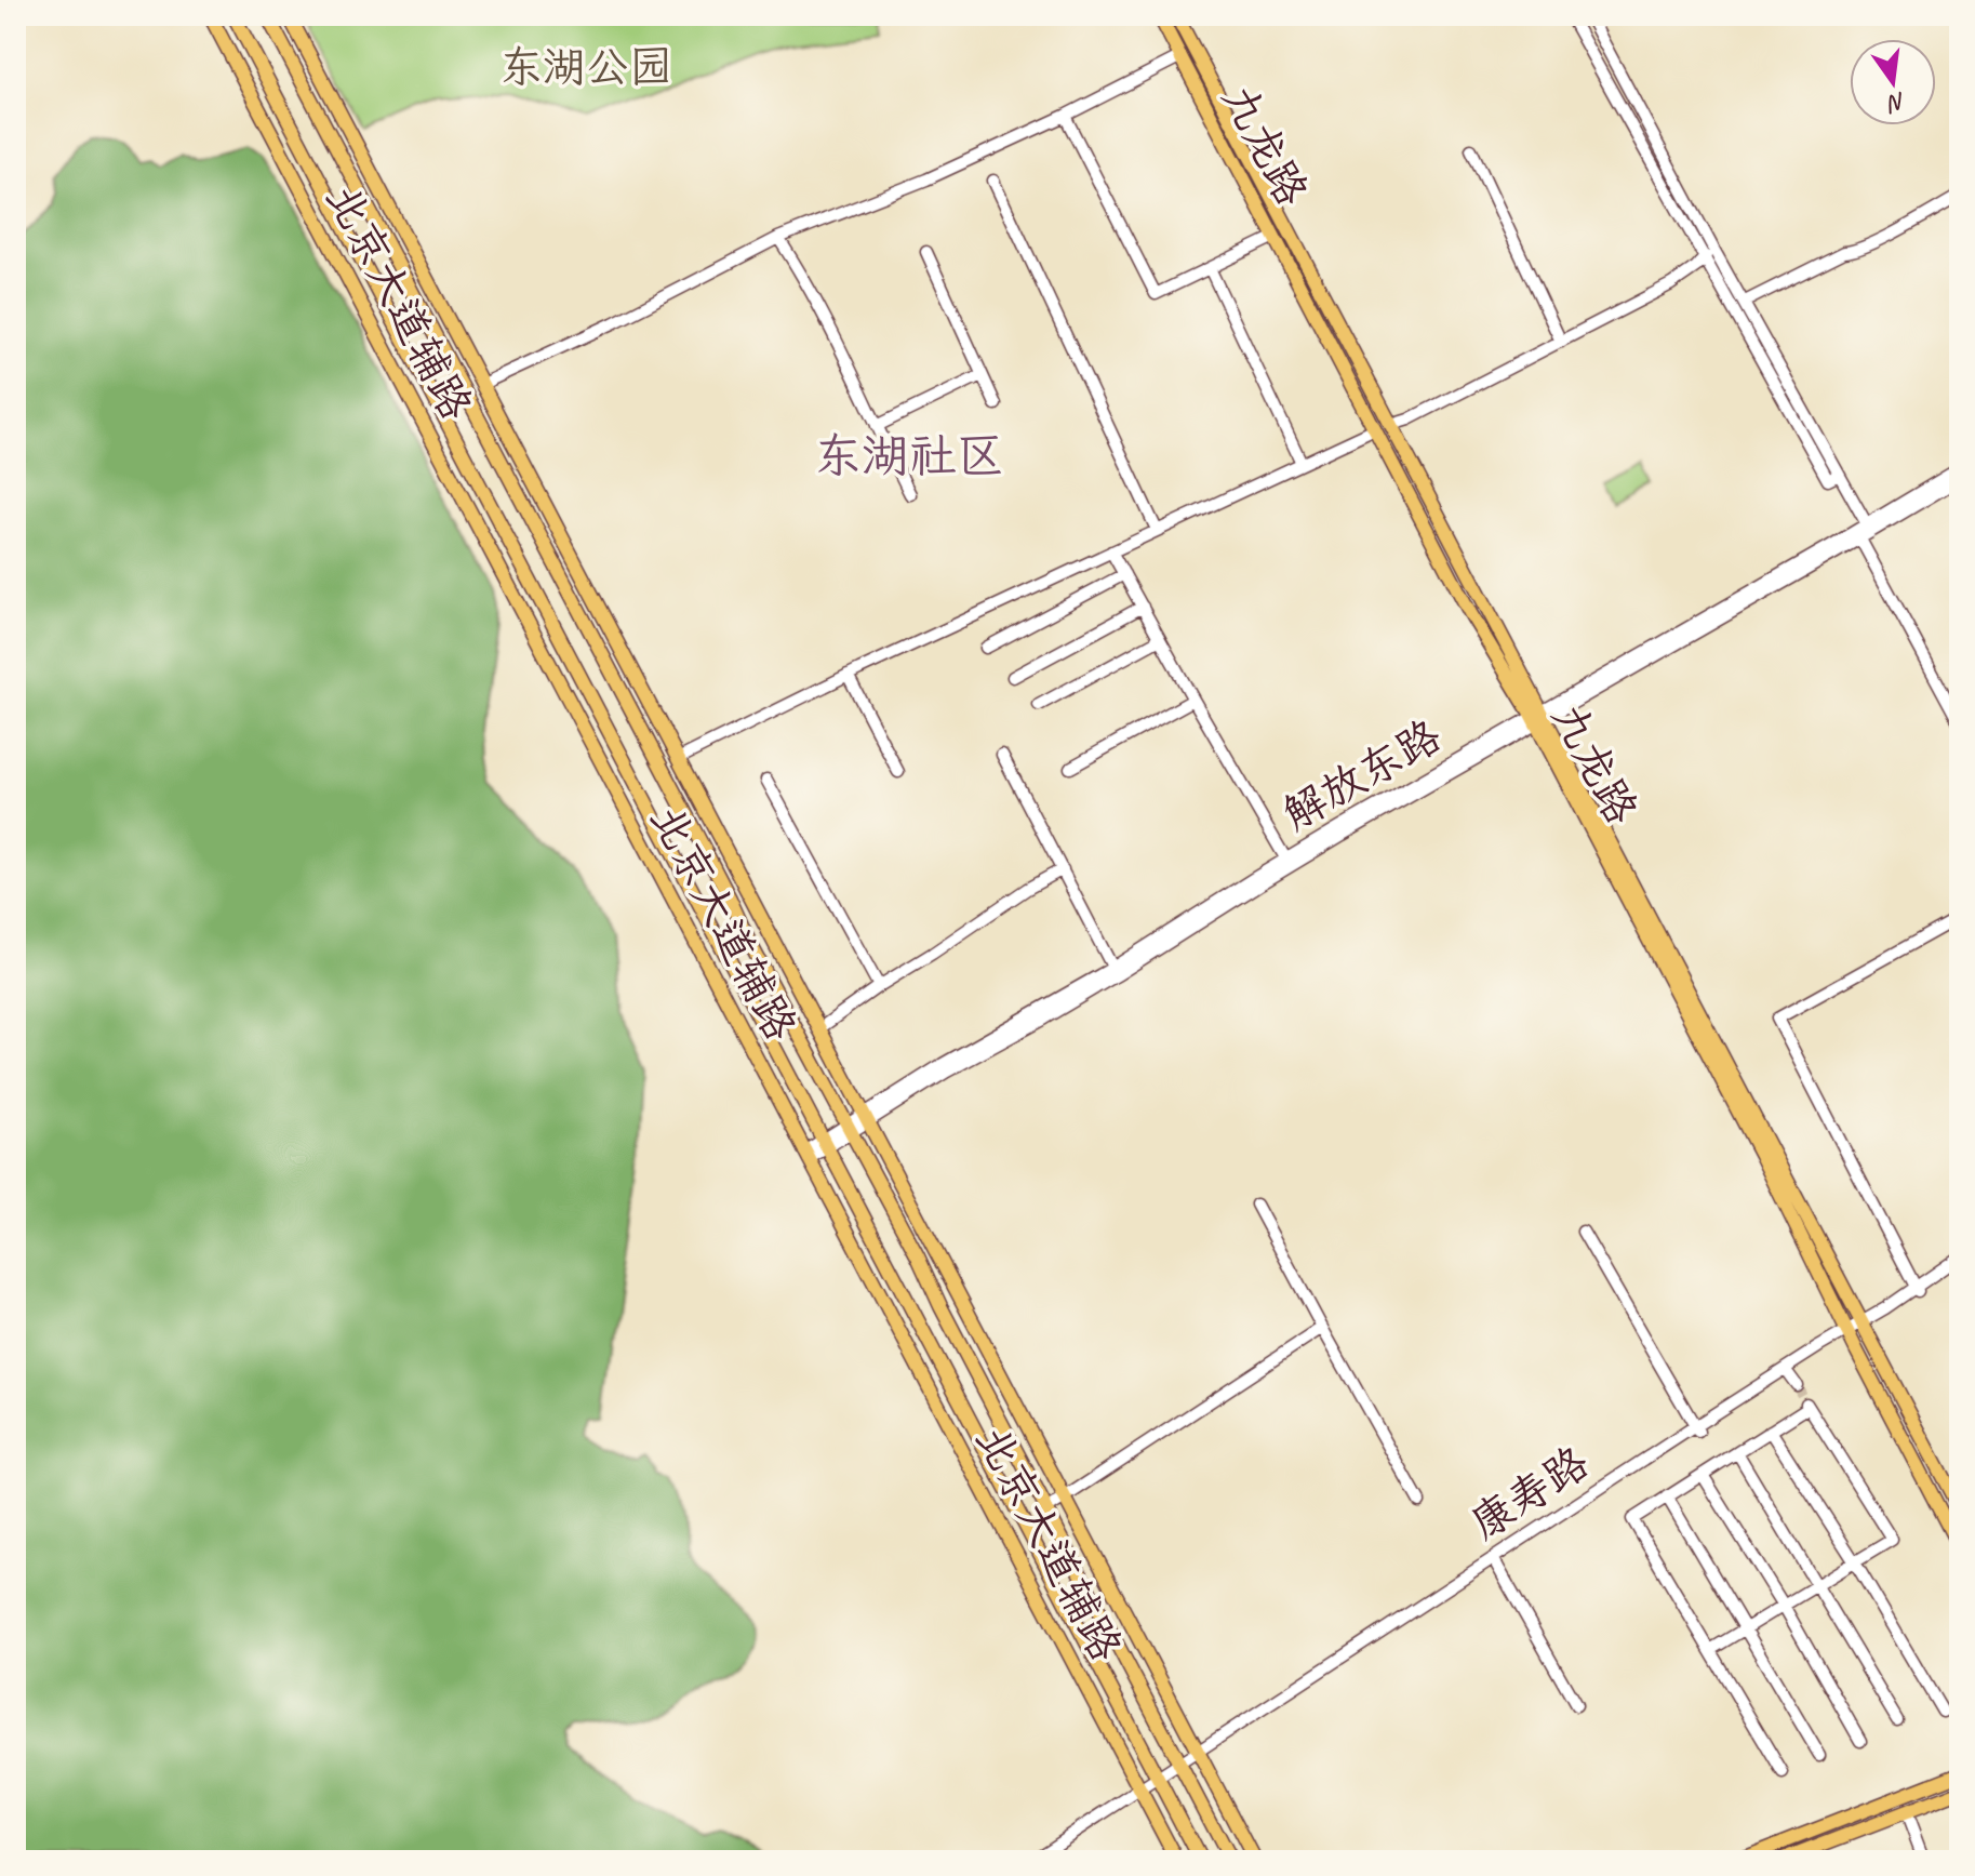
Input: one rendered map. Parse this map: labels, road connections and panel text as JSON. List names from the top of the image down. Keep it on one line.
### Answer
{"streets":{"main road":["九龙路","北京大道辅路"],"street":["解放东路","康寿路"]},"crossings":[["九龙路","解放东路"],["九龙路","康寿路"],["北京大道辅路","解放东路"],["北京大道辅路","康寿路"]],"districts":["东湖社区"],"parks":["东湖公园"],"north":"bottom"}
